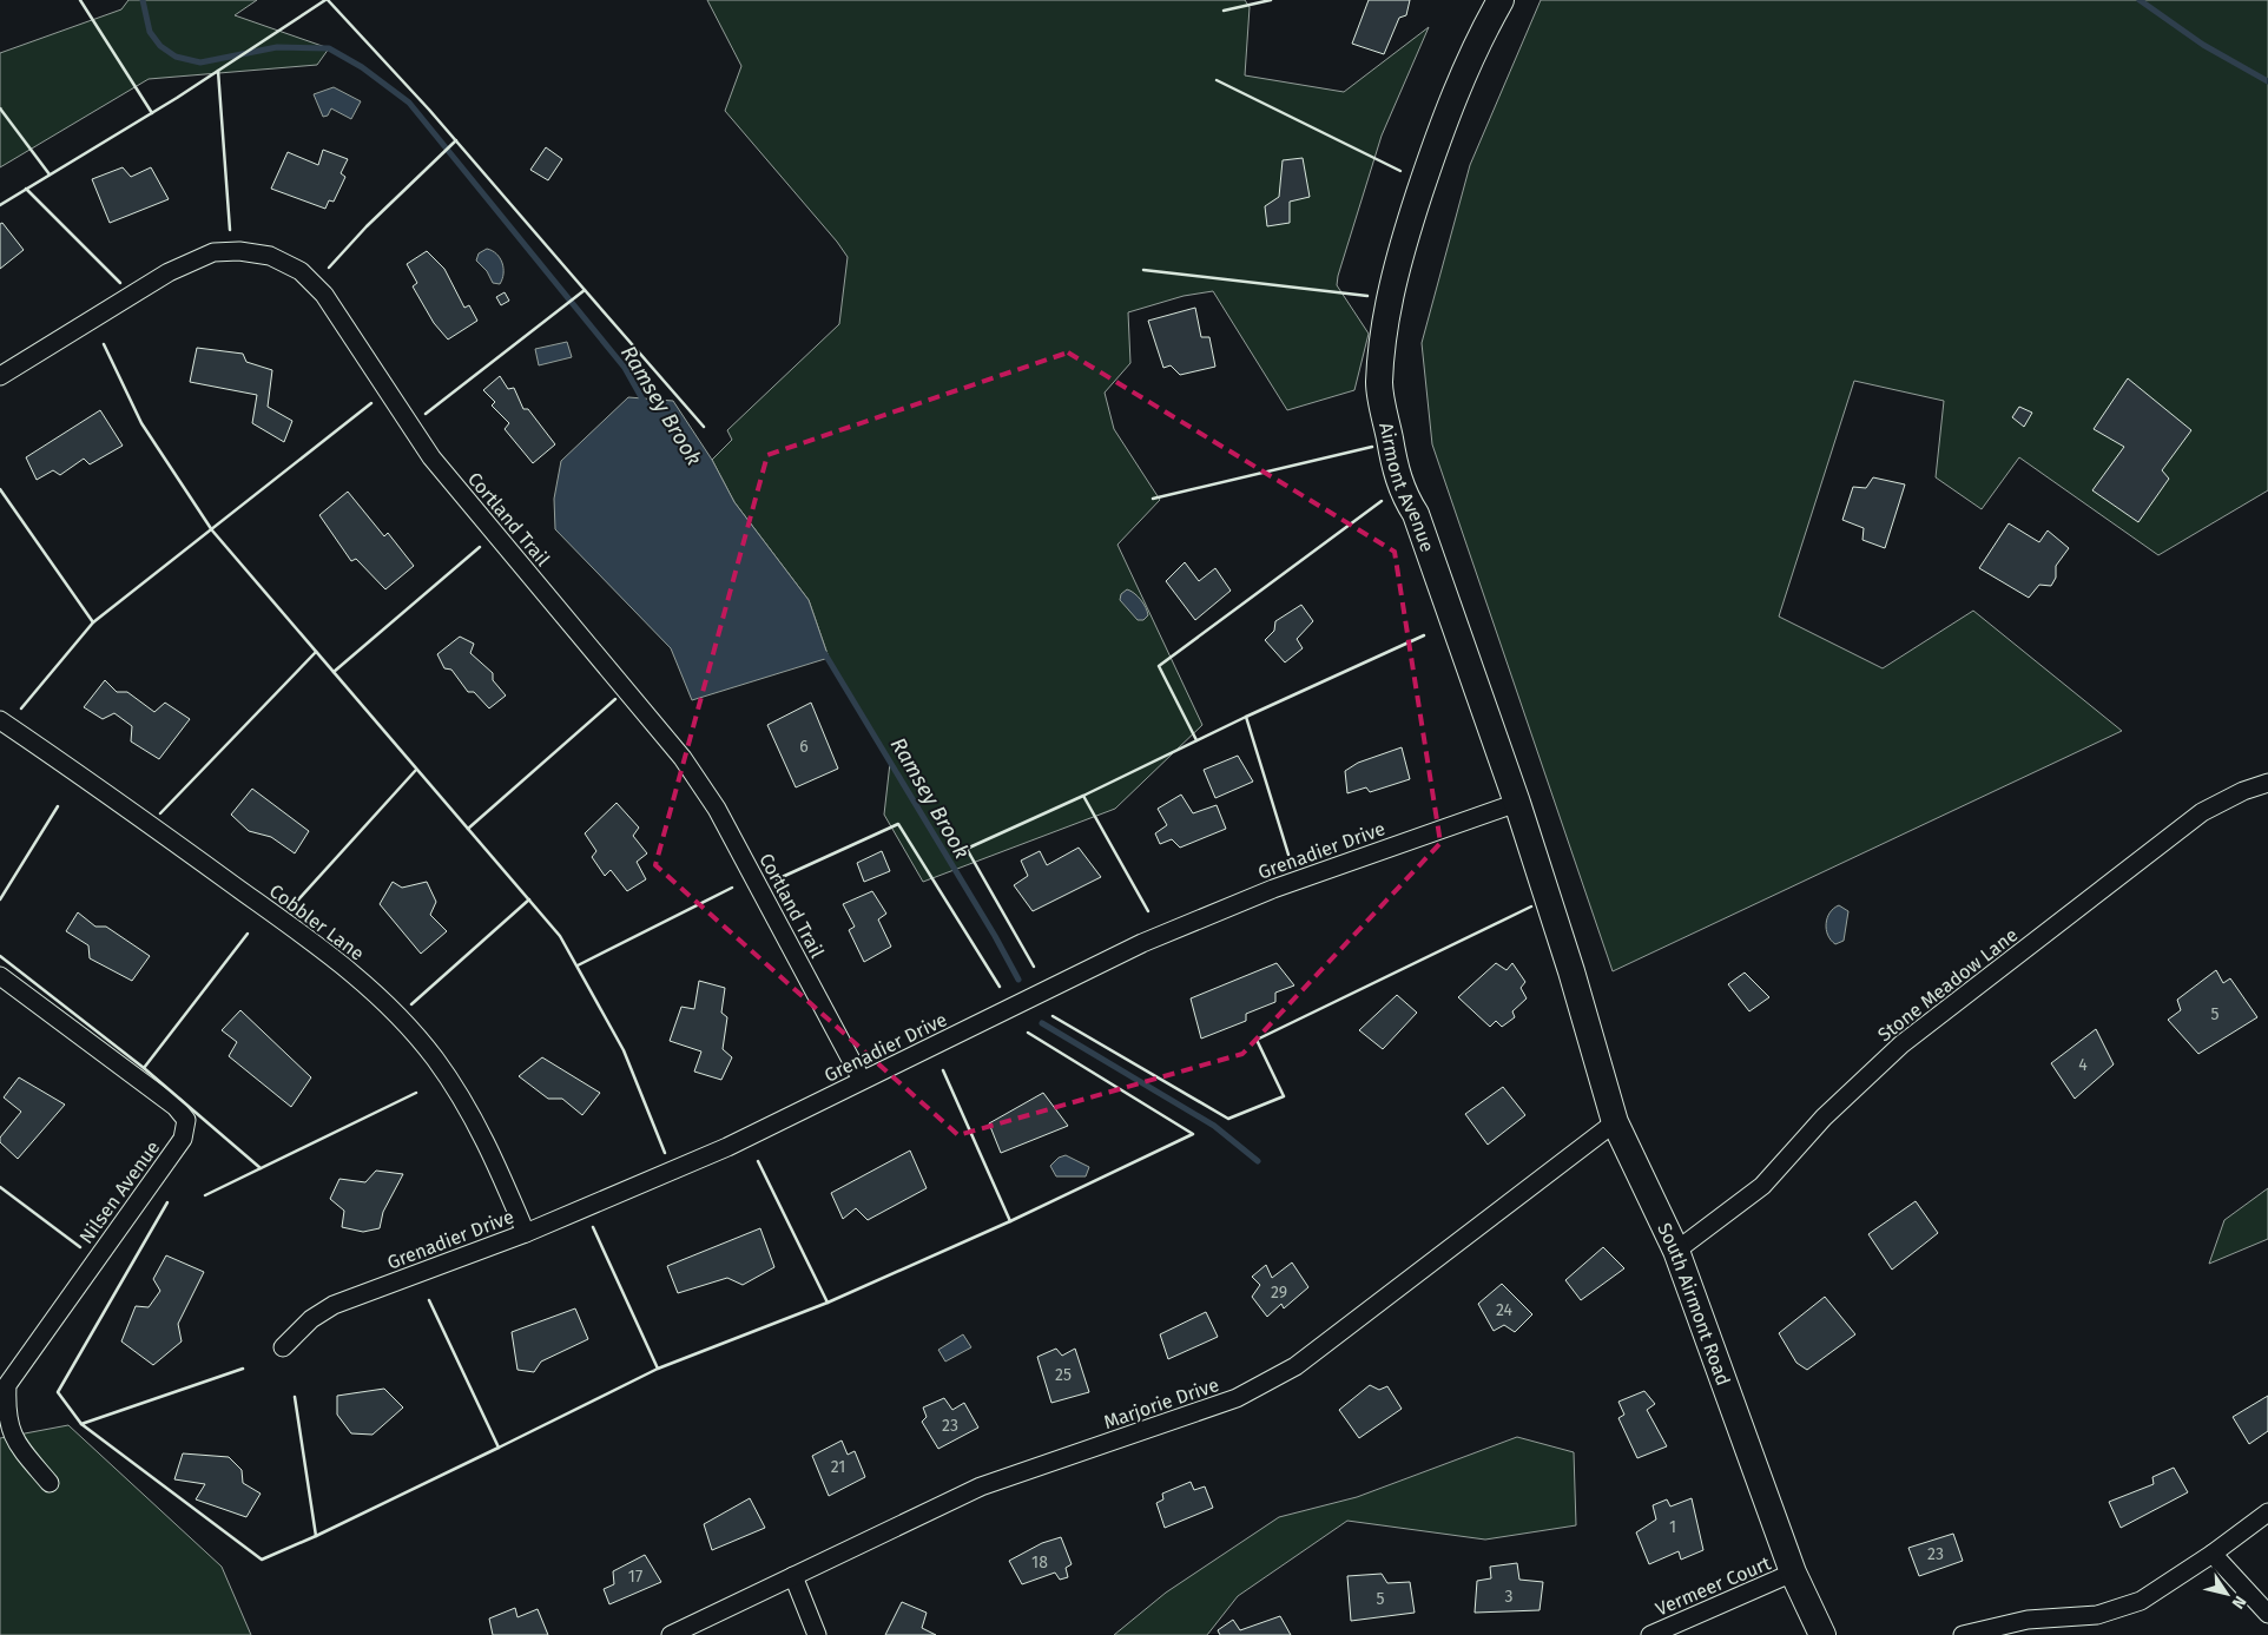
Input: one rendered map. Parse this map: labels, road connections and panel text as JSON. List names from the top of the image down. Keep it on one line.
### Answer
{"streets":{"street":["Airmont Avenue","Cortland Trail","Grenadier Drive","Cobbler Lane","Stone Meadow Lane","Nilsen Avenue","South Airmont Road","Marjorie Drive","Vermeer Court"]},"crossings":[["Airmont Avenue","Grenadier Drive"],["Airmont Avenue","South Airmont Road"],["Cortland Trail","Grenadier Drive"],["Grenadier Drive","Cobbler Lane"],["Stone Meadow Lane","South Airmont Road"],["South Airmont Road","Marjorie Drive"],["South Airmont Road","Vermeer Court"]],"water":["Ramsey Brook"],"house_numbers":["6","5","4","29","24","25","23","21","1","23","18","17","3","5"],"north":"bottom right"}
